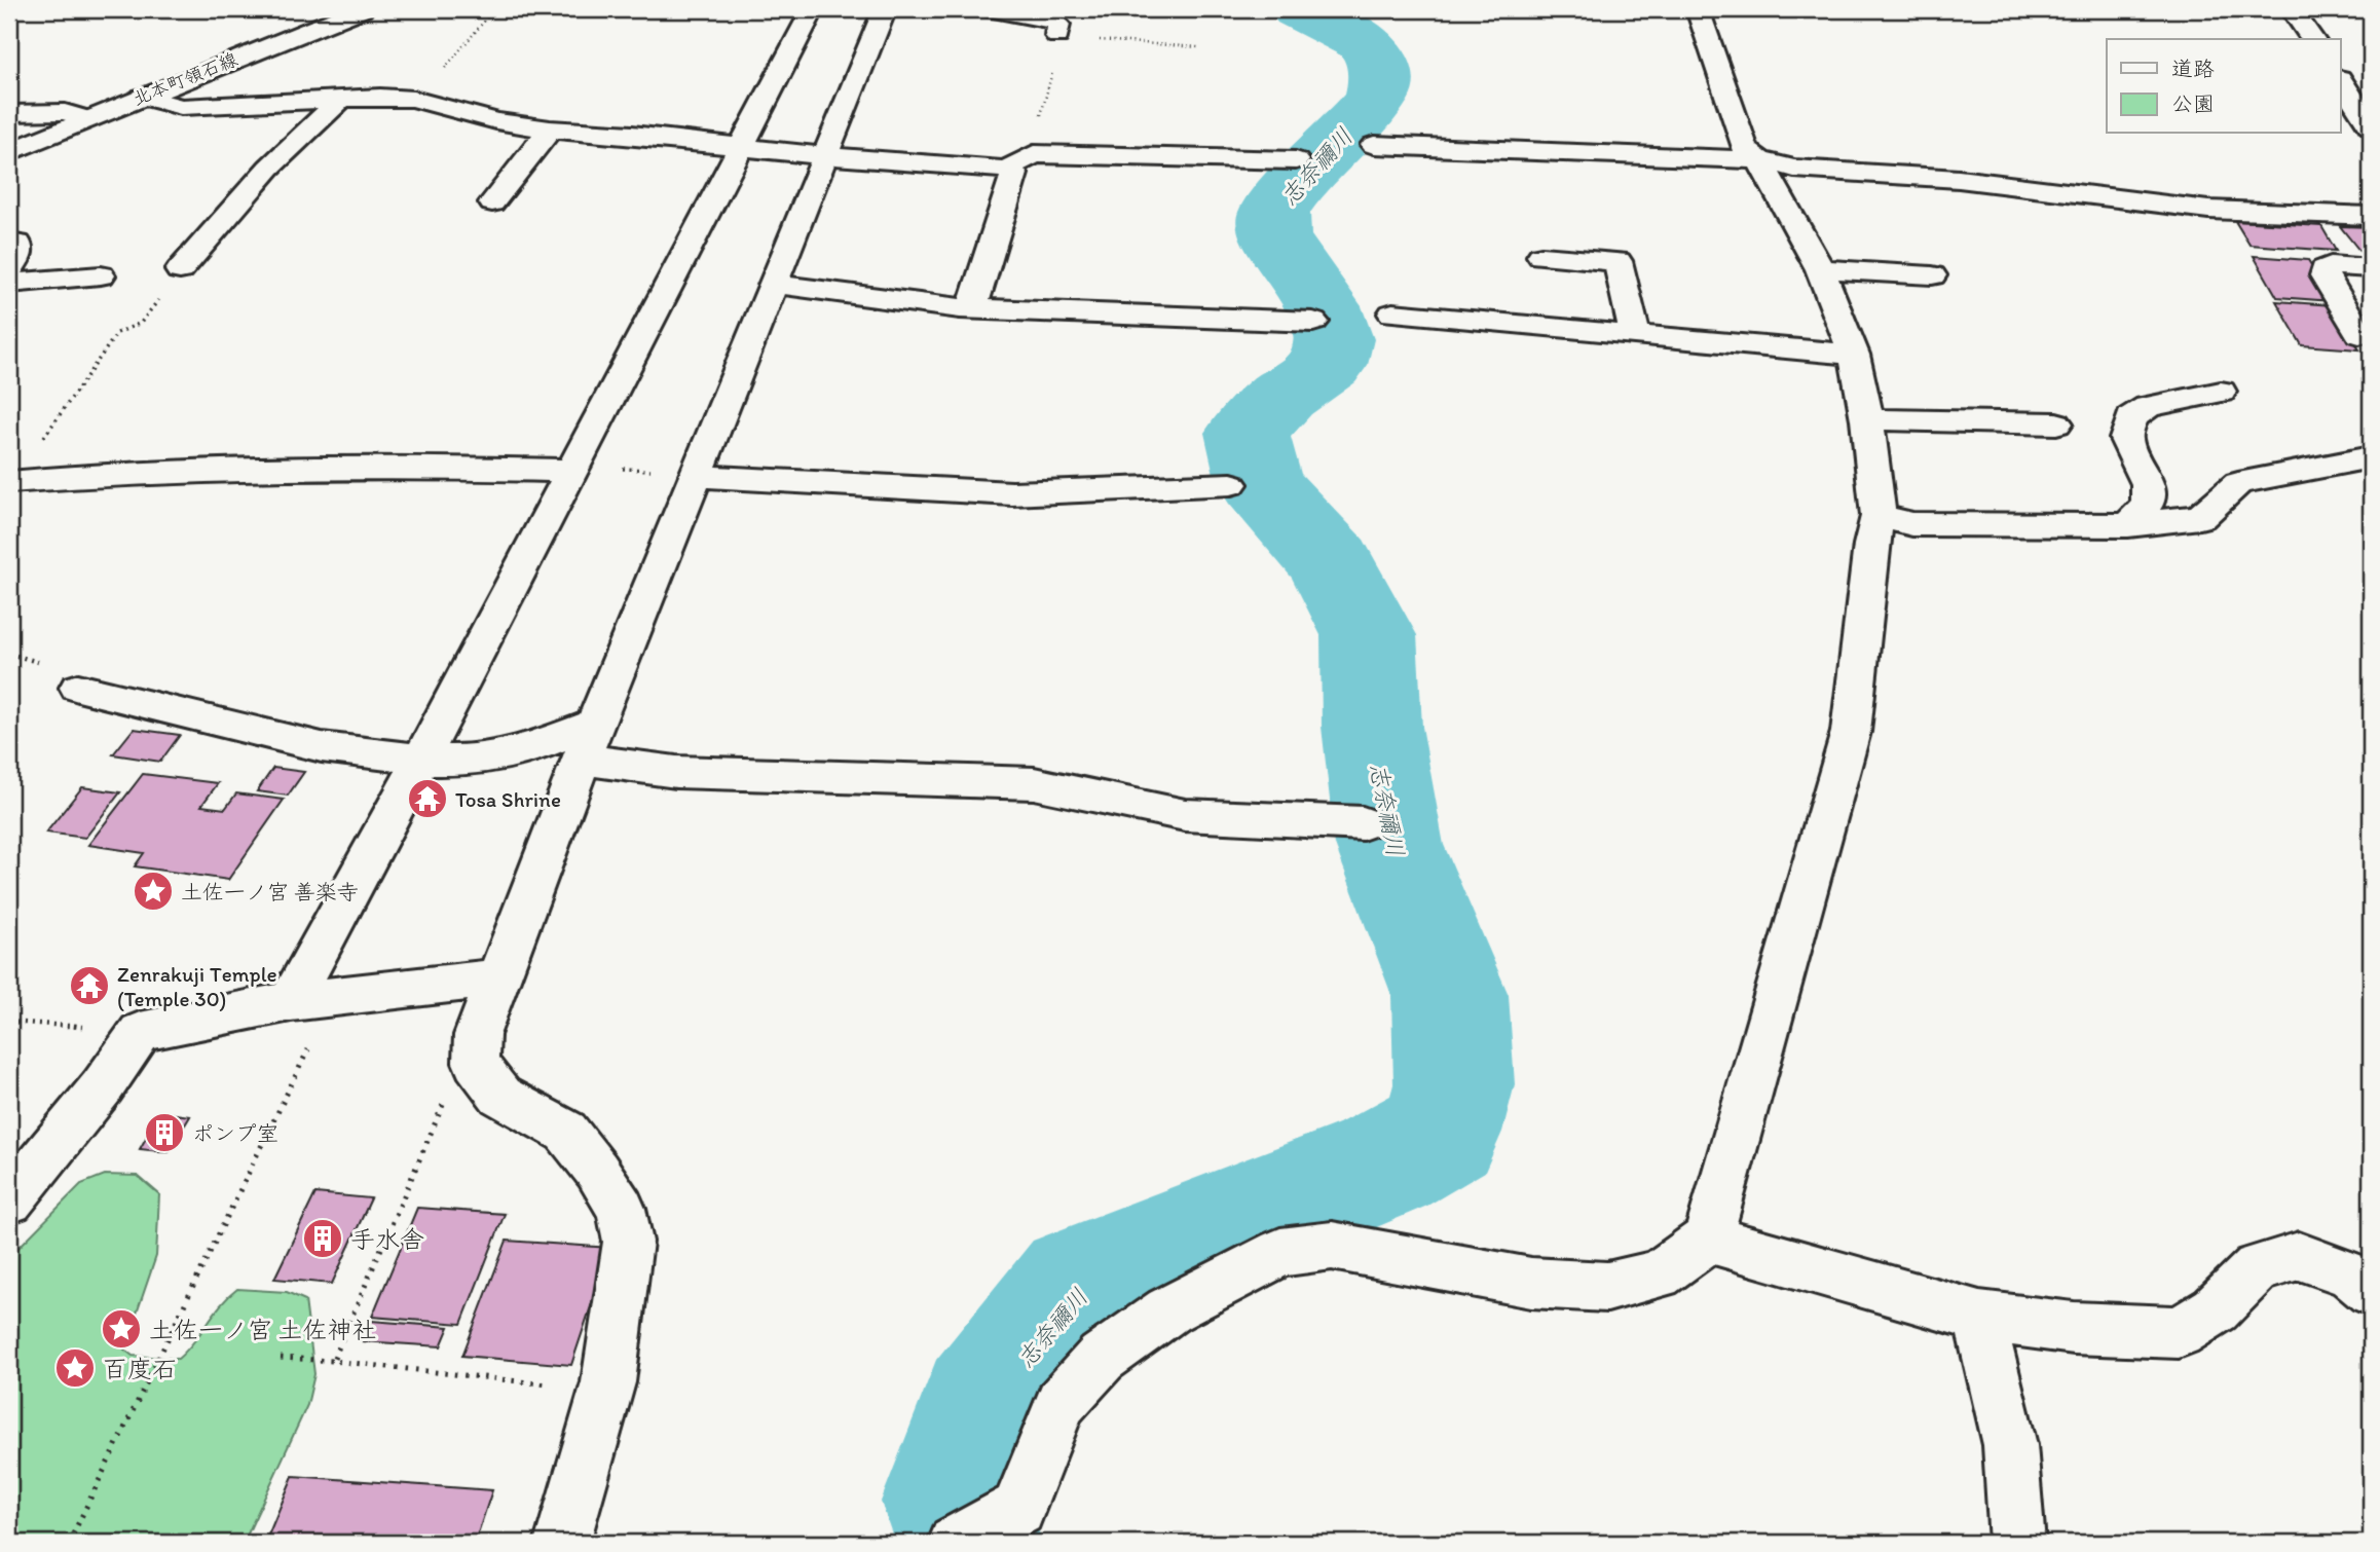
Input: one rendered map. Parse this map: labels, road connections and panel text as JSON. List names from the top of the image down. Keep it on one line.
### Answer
{"streets":{"street":["北本町領石線"]},"water":["志奈禰川"],"places":{"temple":["Tosa Shrine","Zenrakuji Temple (Temple 30)"],"place":["土佐一ノ宮 善楽寺","土佐一ノ宮 土佐神社","百度石"],"building":["ポンプ室","手水舎"]},"legend":["道路","公園"]}
